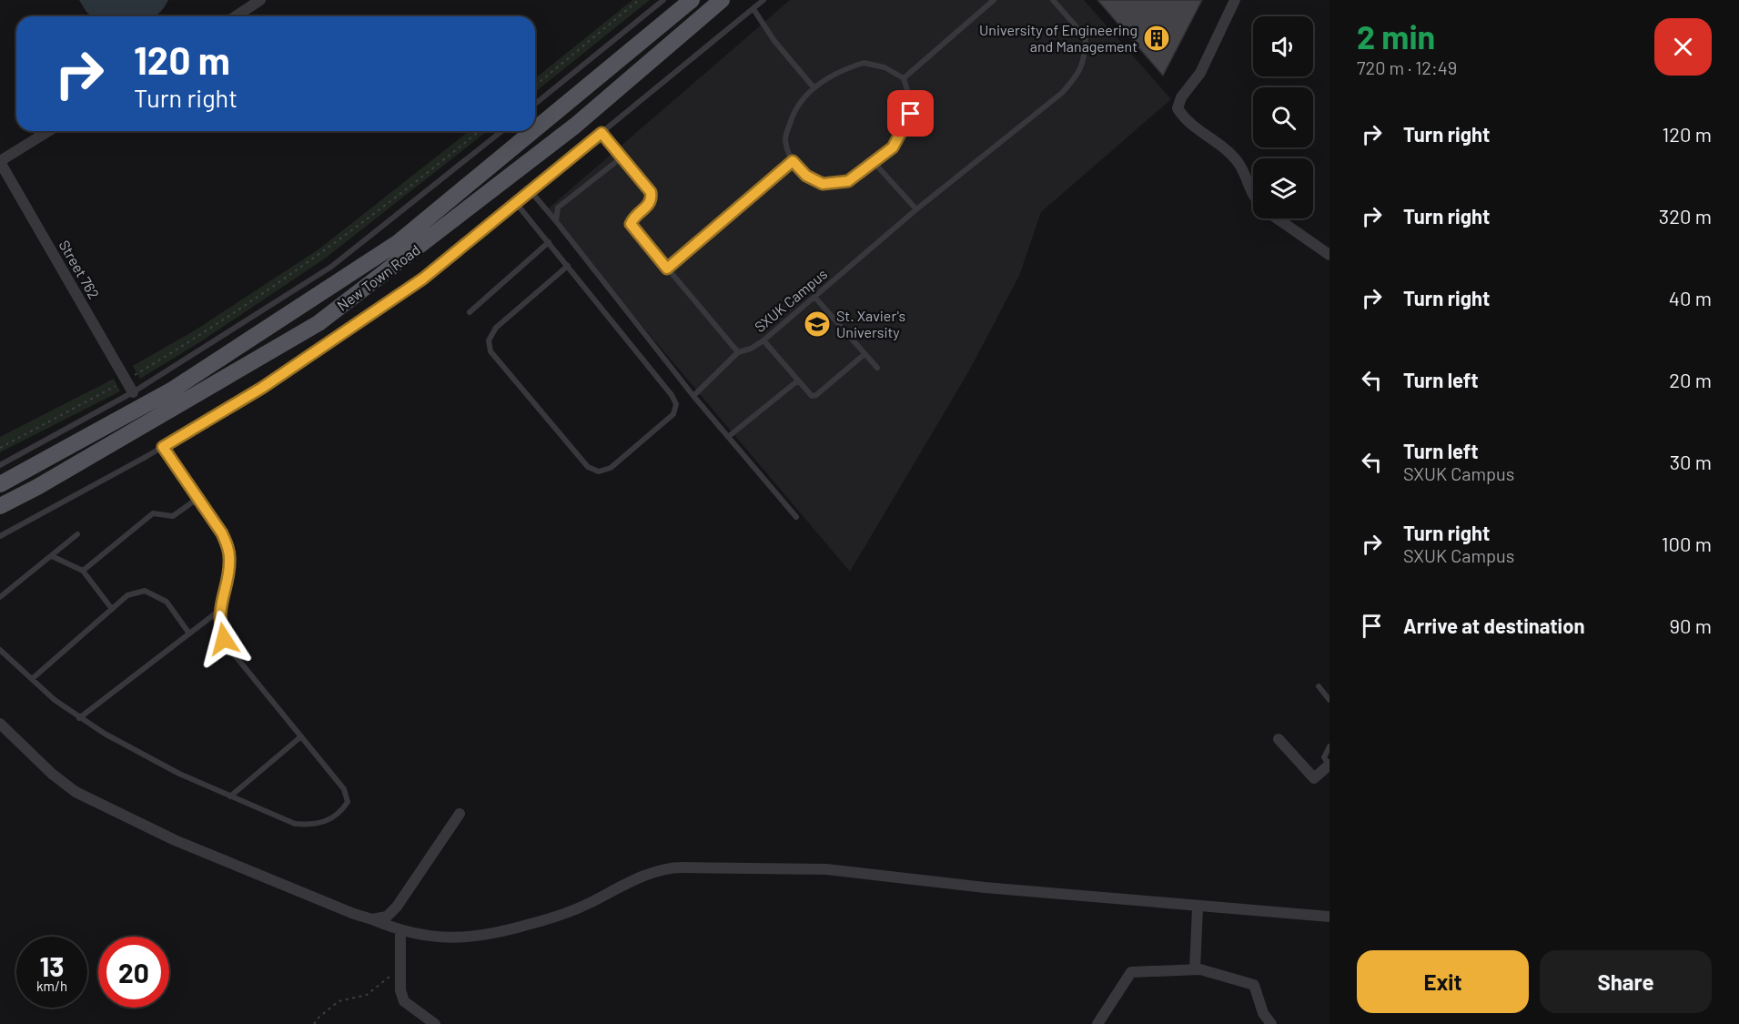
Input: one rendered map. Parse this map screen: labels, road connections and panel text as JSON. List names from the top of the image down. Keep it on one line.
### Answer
{"streets":{"main road":["New Town Road"],"street":["Street 762"],"lane":["SXUK Campus"]},"places":{"building":["University of Engineering and Management"],"school or university":["St. Xavier's University"]},"page":{"heading":["2 min","720 m · 12:49"],"turn":["120 m","Turn right"],"list":[{"name":"Turn right","value":"120 m"},{"name":"Turn right","value":"320 m"},{"name":"Turn right","value":"40 m"},{"name":"Turn left","value":"20 m"},{"name":"Turn left","note":"SXUK Campus","value":"30 m"},{"name":"Turn right","note":"SXUK Campus","value":"100 m"},{"name":"Arrive at destination","value":"90 m"}],"speed":"13 km/h","limit":"20","buttons":["Exit","Share"]}}
